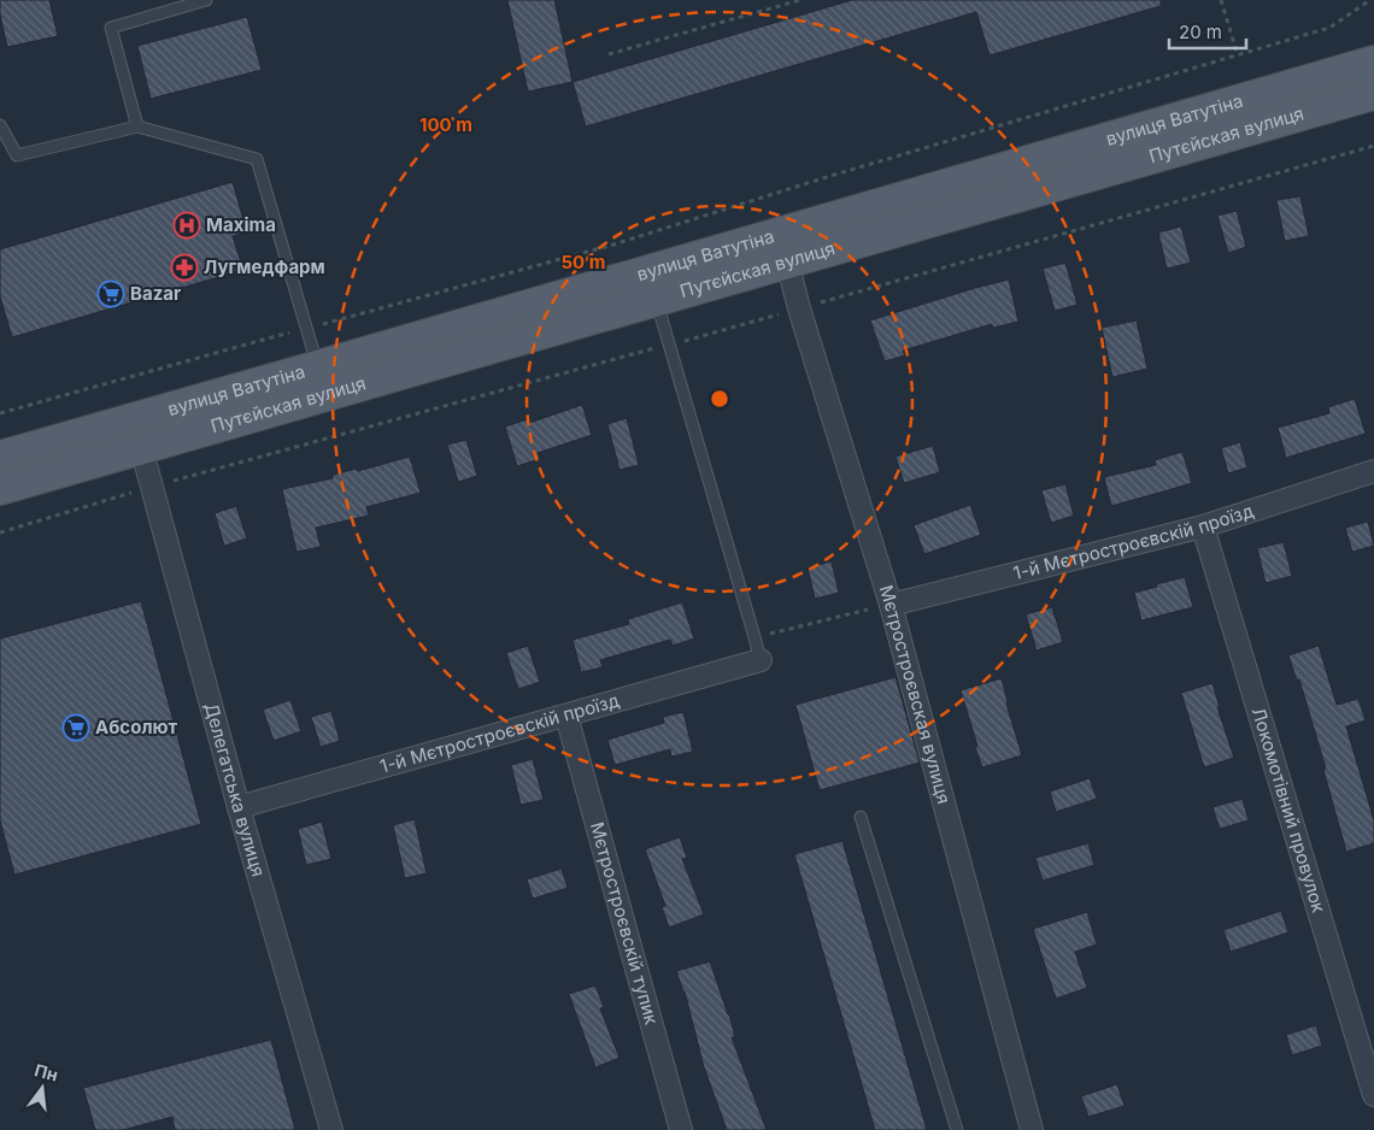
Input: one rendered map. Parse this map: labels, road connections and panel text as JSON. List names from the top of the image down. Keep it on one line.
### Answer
{"streets":{"main road":["вулиця Ватутіна","Путєйская вулиця"],"street":["1-й Мєтростроєвскій проїзд","Мєтростроєвская вулиця","Делегатська вулиця","Локомотівний провулок","Мєтростроєвскій тупик"]},"crossings":[["Путєйская вулиця","Мєтростроєвская вулиця"],["Путєйская вулиця","Делегатська вулиця"],["1-й Мєтростроєвскій проїзд","Мєтростроєвская вулиця"],["1-й Мєтростроєвскій проїзд","Делегатська вулиця"],["1-й Мєтростроєвскій проїзд","Локомотівний провулок"],["1-й Мєтростроєвскій проїзд","Мєтростроєвскій тупик"]],"places":{"hospital":["Maxima"],"pharmacy":["Лугмедфарм"],"supermarket":["Bazar","Абсолют"]},"scale_bar":"20 m","north":"top","rings":["100 m","50 m"]}
